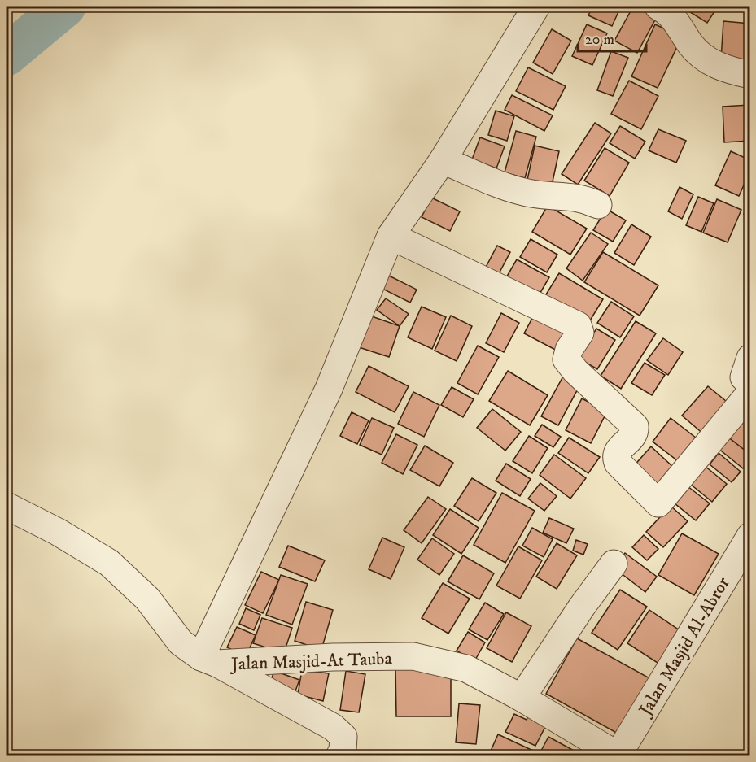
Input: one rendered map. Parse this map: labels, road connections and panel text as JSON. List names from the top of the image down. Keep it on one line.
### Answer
{"streets":{"street":["Jalan Masjid Al-Abror","Jalan Masjid-At Tauba"]},"crossings":[["Jalan Masjid Al-Abror","Jalan Masjid-At Tauba"]],"scale_bar":"20 m"}
